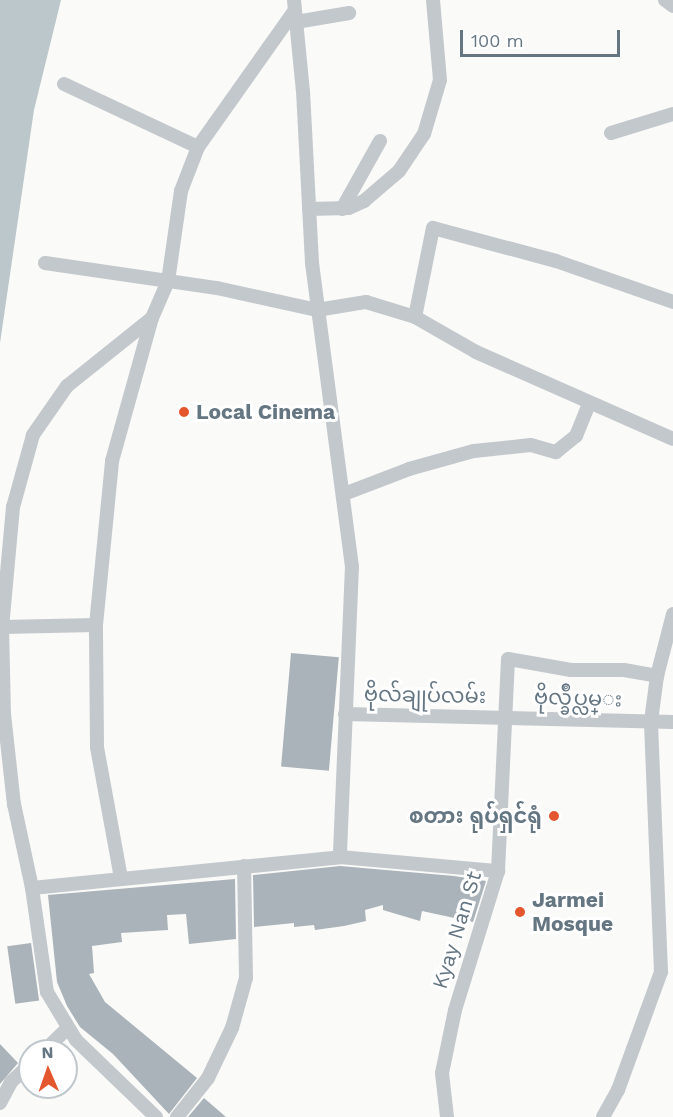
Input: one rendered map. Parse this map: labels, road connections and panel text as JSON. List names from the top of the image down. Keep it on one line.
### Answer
{"streets":{"street":["ဗိုလ်ချုပ်လမ်း","ဗိုလ္ခ်ဳပ္လမ္း","Kyay Nan St"]},"crossings":[["ဗိုလ်ချုပ်လမ်း","ဗိုလ္ခ်ဳပ္လမ္း"],["ဗိုလ်ချုပ်လမ်း","Kyay Nan St"],["ဗိုလ္ခ်ဳပ္လမ္း","Kyay Nan St"]],"places":["Local Cinema","စတား ရုပ်ရှင်ရုံ","Jarmei Mosque"],"scale_bar":"100 m","north":"top"}
